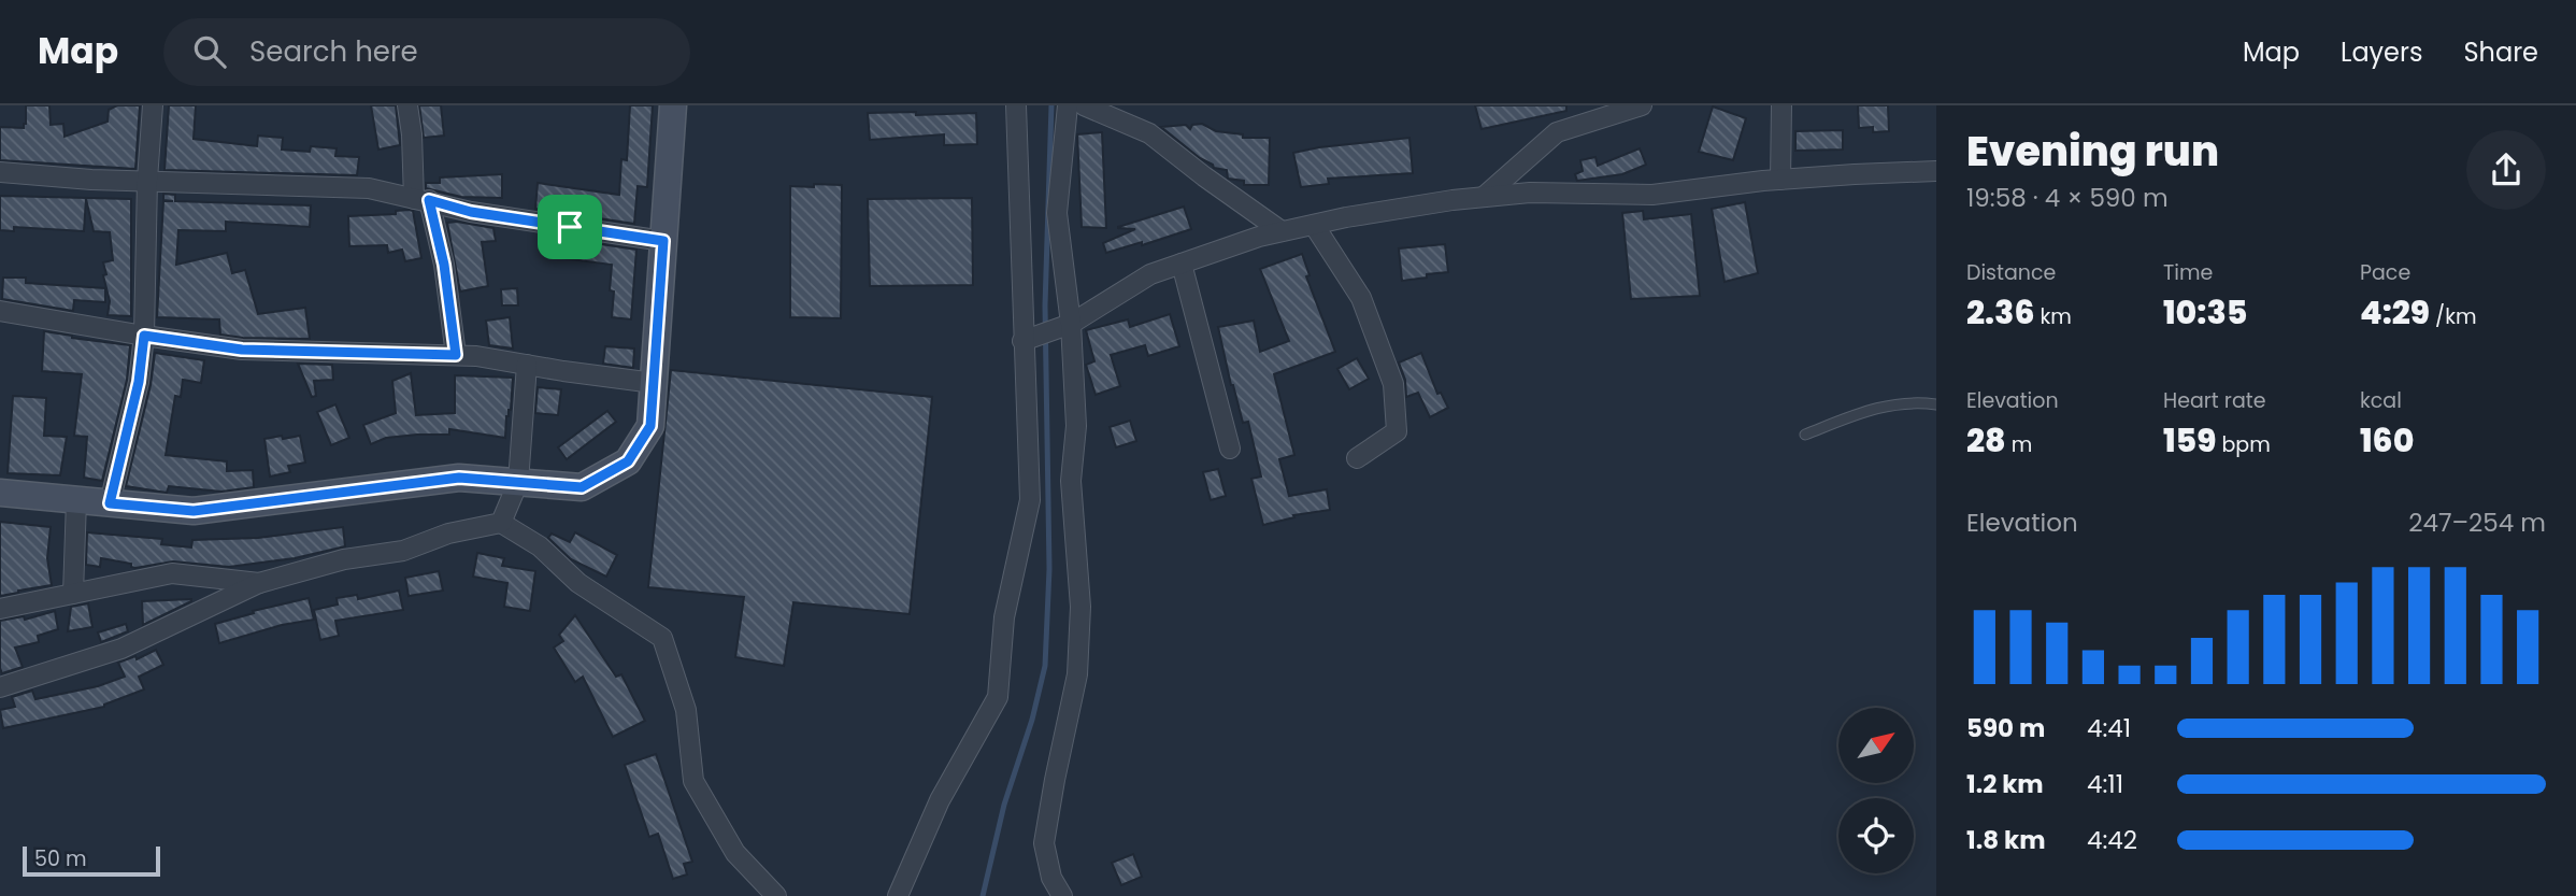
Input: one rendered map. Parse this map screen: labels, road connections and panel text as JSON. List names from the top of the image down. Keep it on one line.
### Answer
{"scale_bar":"50 m","north":"top right","page":{"header":"Map","search":"Search here","nav":["Map","Layers","Share"],"heading":["Evening run","19:58 · 4 × 590 m"],"stats":[["Distance","2.36 km"],["Time","10:35"],["Pace","4:29 /km"],["Elevation","28 m"],["Heart rate","159 bpm"],["kcal","160"]],"chart":["Elevation","247–254 m"],"list":[{"name":"590 m","note":"4:41"},{"name":"1.2 km","note":"4:11"},{"name":"1.8 km","note":"4:42"}],"scale":"50 m"}}
